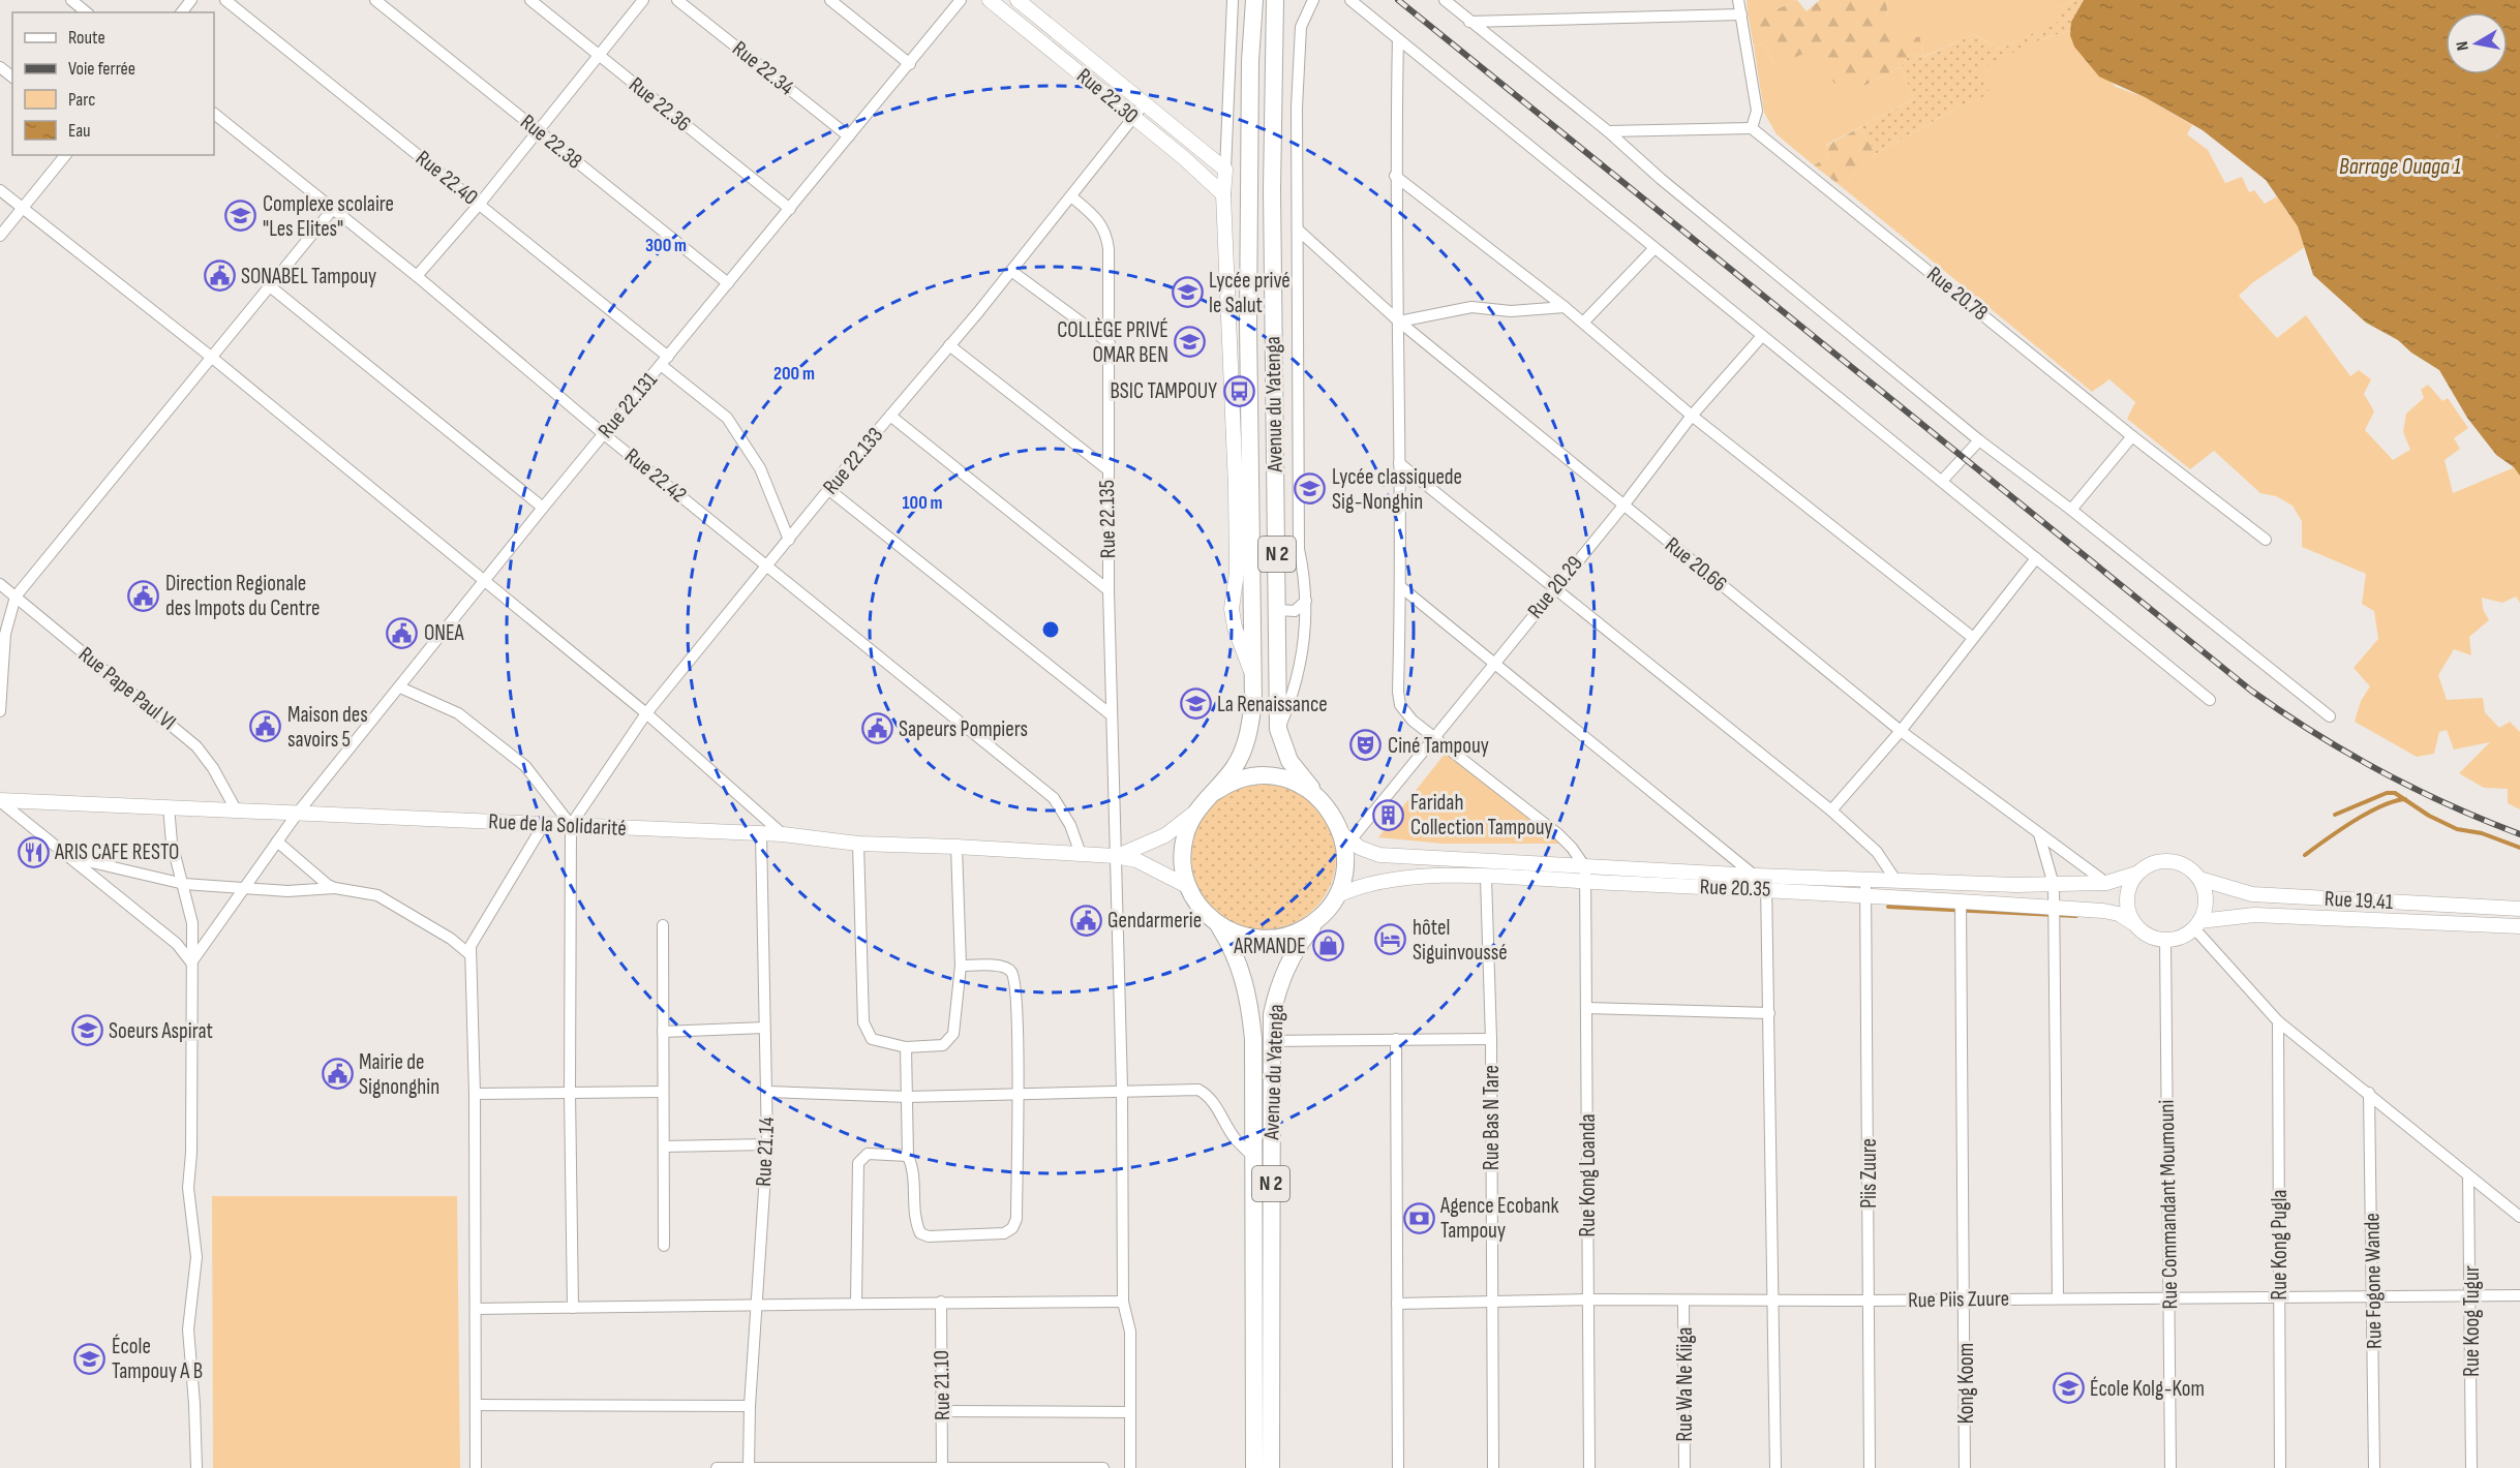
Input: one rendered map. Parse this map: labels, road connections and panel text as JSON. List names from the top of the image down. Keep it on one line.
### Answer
{"streets":{"main road":["Avenue du Yatenga","N 2"],"street":["Rue 22.34","Rue 22.30","Rue 22.36","Rue 22.38","Rue 22.40","Rue 20.78","Rue 22.131","Rue 22.133","Rue 22.42","Rue 22.135","Rue 20.66","Rue 20.29","Rue Pape Paul VI","Rue de la Solidarité","Rue 20.35","Rue 19.41","Rue Bas N Tare","Rue 21.14","Piis Zuure","Rue Kong Loanda","Rue Commandant Moumouni","Rue Kong Pugla","Rue Fogone Wande","Rue Piis Zuure","Rue Koog Tugur","Kong Koom","Rue Wa Ne Kiiga","Rue 21.10"]},"crossings":[["Rue 22.34","Rue 22.131"],["Rue 22.30","Rue 22.133"],["Rue 22.36","Rue 22.131"],["Rue 22.38","Rue 22.131"],["Rue 22.40","Rue 22.131"],["Rue 22.40","Rue 22.133"],["Avenue du Yatenga","N 2"],["Avenue du Yatenga","Rue 20.29"],["Avenue du Yatenga","Rue de la Solidarité"],["Avenue du Yatenga","Rue 20.35"],["Rue 22.131","Rue 22.42"],["Rue 22.131","Rue de la Solidarité"],["Rue 22.133","Rue 22.42"],["Rue 22.133","Rue 22.135"],["Rue 22.133","Rue de la Solidarité"],["Rue 22.42","Rue de la Solidarité"],["Rue 22.135","Rue de la Solidarité"],["N 2","Rue 20.29"],["N 2","Rue de la Solidarité"],["N 2","Rue 20.35"],["Rue 20.66","Rue 20.29"],["Rue 20.66","Rue 20.35"],["Rue 20.29","Rue de la Solidarité"],["Rue 20.29","Rue 20.35"],["Rue Pape Paul VI","Rue de la Solidarité"],["Rue de la Solidarité","Rue 20.35"],["Rue de la Solidarité","Rue 21.14"],["Rue 20.35","Rue 19.41"],["Rue 20.35","Rue Bas N Tare"],["Rue 20.35","Piis Zuure"],["Rue 20.35","Rue Kong Loanda"],["Rue 20.35","Rue Commandant Moumouni"],["Rue 20.35","Kong Koom"],["Rue 19.41","Rue Commandant Moumouni"],["Rue Bas N Tare","Rue Piis Zuure"],["Piis Zuure","Rue Piis Zuure"],["Rue Kong Loanda","Rue Piis Zuure"],["Rue Commandant Moumouni","Rue Piis Zuure"],["Rue Kong Pugla","Rue Piis Zuure"],["Rue Fogone Wande","Rue Piis Zuure"],["Rue Piis Zuure","Rue Koog Tugur"],["Rue Piis Zuure","Kong Koom"],["Rue Piis Zuure","Rue Wa Ne Kiiga"]],"water":["Barrage Ouaga 1"],"places":{"school or university":["Complexe scolaire \"Les Elites\"","Lycée privé le Salut","COLLÈGE PRIVÉ OMAR BEN","Lycée classiquede Sig-Nonghin","La Renaissance","Soeurs Aspirat","École Tampouy A B","École Kolg-Kom"],"public building":["SONABEL Tampouy","Direction Regionale des Impots du Centre","ONEA","Maison des savoirs 5","Sapeurs Pompiers","Gendarmerie","Mairie de Signonghin"],"bus stop":["BSIC TAMPOUY"],"theatre":["Ciné Tampouy"],"building":["Faridah Collection Tampouy"],"restaurant":["ARIS CAFE RESTO"],"hotel":["hôtel Siguinvoussé"],"shop":["ARMANDE"],"bank":["Agence Ecobank Tampouy"]},"legend":["Route","Voie ferrée","Parc","Eau"],"north":"left","rings":["300 m","200 m","100 m"]}
